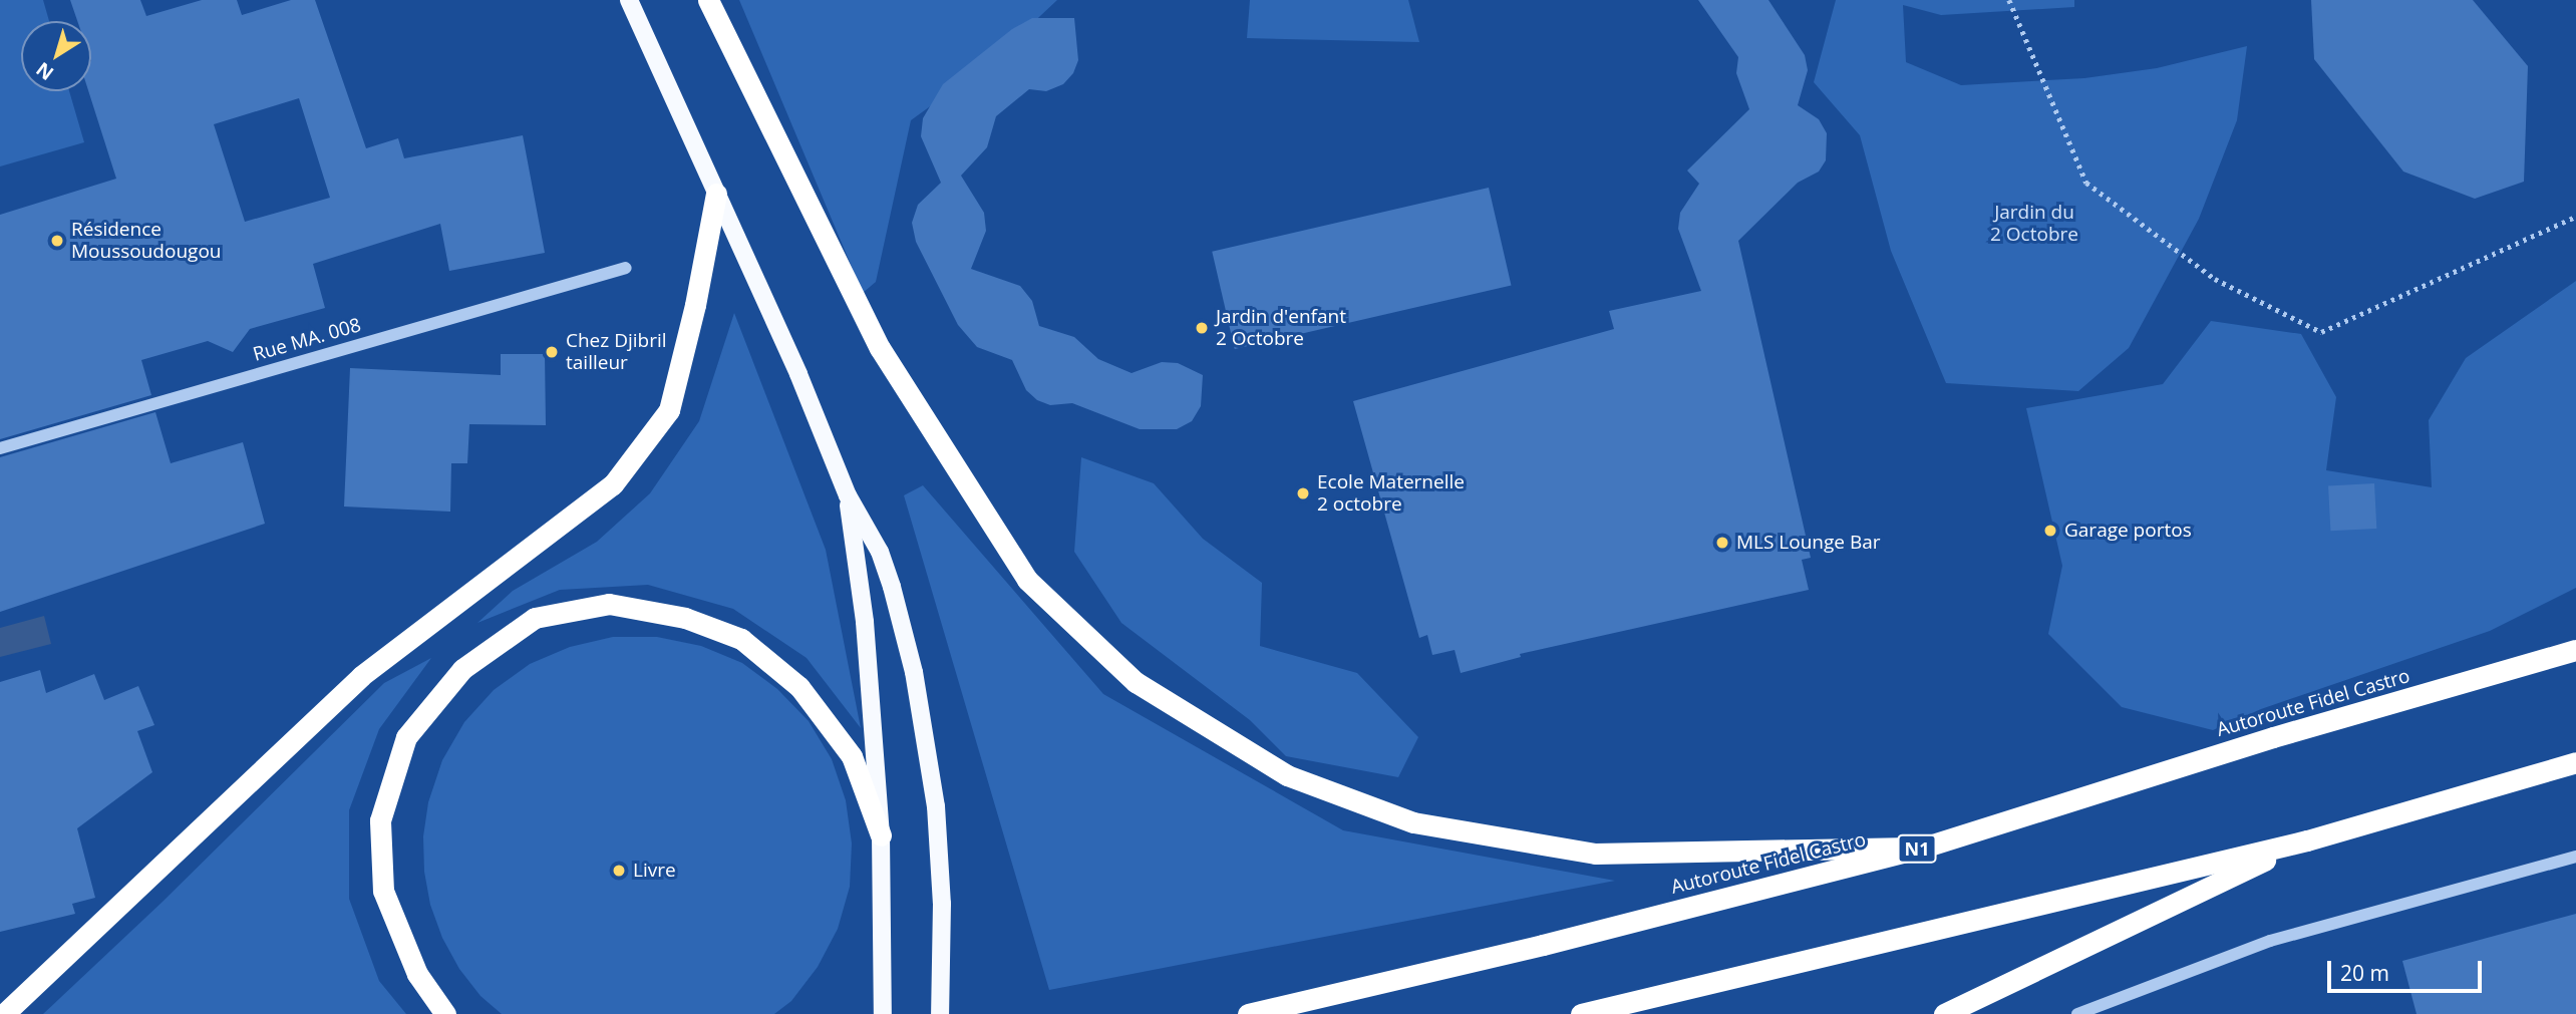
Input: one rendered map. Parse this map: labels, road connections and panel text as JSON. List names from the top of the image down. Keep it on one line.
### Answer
{"streets":{"highway":["Autoroute Fidel Castro","N1"],"street":["Rue MA. 008"]},"parks":["Jardin du 2 Octobre"],"places":["Résidence Moussoudougou","Jardin d'enfant 2 Octobre","Chez Djibril tailleur","Ecole Maternelle 2 octobre","Garage portos","MLS Lounge Bar","Livre"],"scale_bar":"20 m","north":"bottom left"}
